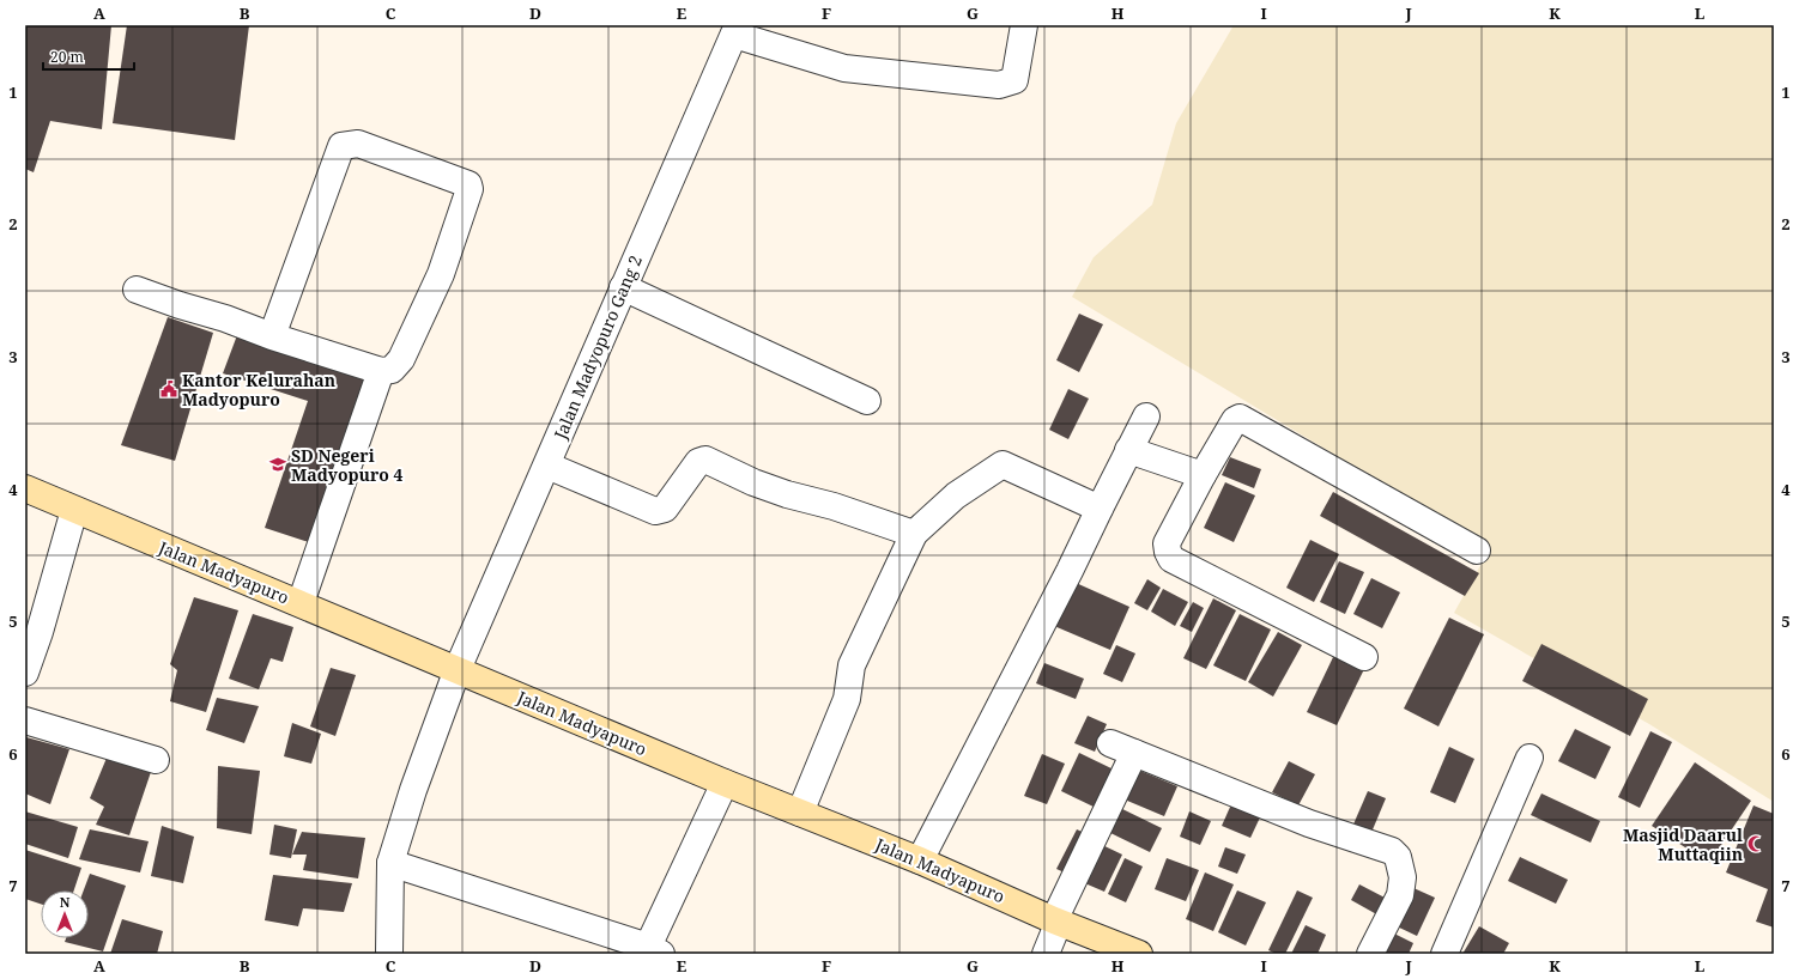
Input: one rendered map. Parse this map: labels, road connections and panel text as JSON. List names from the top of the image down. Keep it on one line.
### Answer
{"streets":{"main road":["Jalan Madyapuro"],"street":["Jalan Madyopuro Gang 2"]},"crossings":[["Jalan Madyopuro Gang 2","Jalan Madyapuro"]],"places":{"public building":["Kantor Kelurahan Madyopuro"],"school or university":["SD Negeri Madyopuro 4"],"mosque":["Masjid Daarul Muttaqiin"]},"scale_bar":"20 m","north":"top","grid":{"columns":["A","B","C","D","E","F","G","H","I","J","K","L"],"rows":["1","2","3","4","5","6","7"]}}
